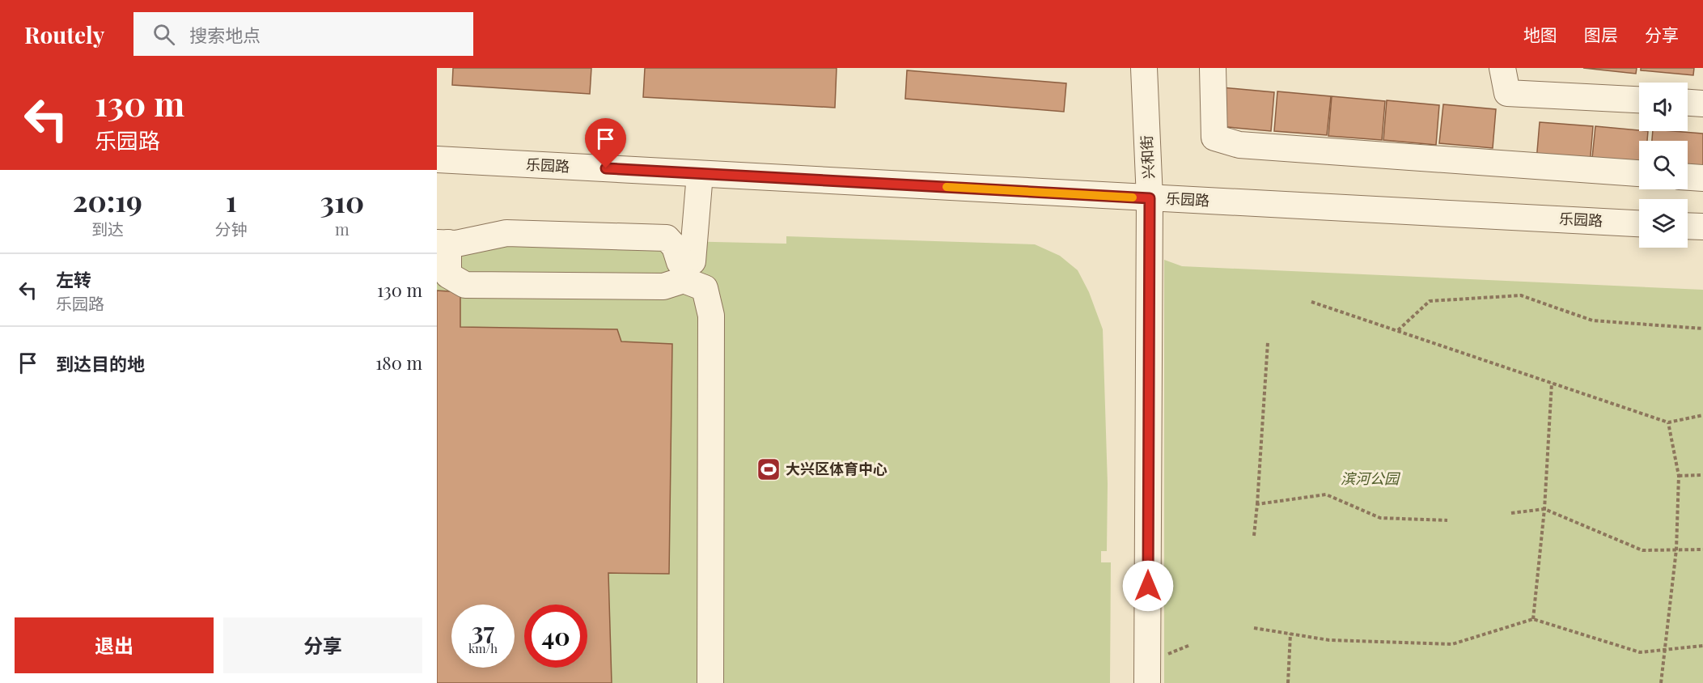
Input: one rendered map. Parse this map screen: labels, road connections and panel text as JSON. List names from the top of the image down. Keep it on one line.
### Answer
{"streets":{"street":["兴和街","乐园路"]},"crossings":[["兴和街","乐园路"]],"parks":["滨河公园"],"places":{"sports":["大兴区体育中心"]},"page":{"header":"Routely","search":"搜索地点","nav":["地图","图层","分享"],"turn":["130 m","乐园路"],"eta":["20:19","到达","1","分钟","310","m"],"list":[{"name":"左转","note":"乐园路","value":"130 m"},{"name":"到达目的地","value":"180 m"}],"speed":"37 km/h","limit":"40","buttons":["退出","分享"]}}
